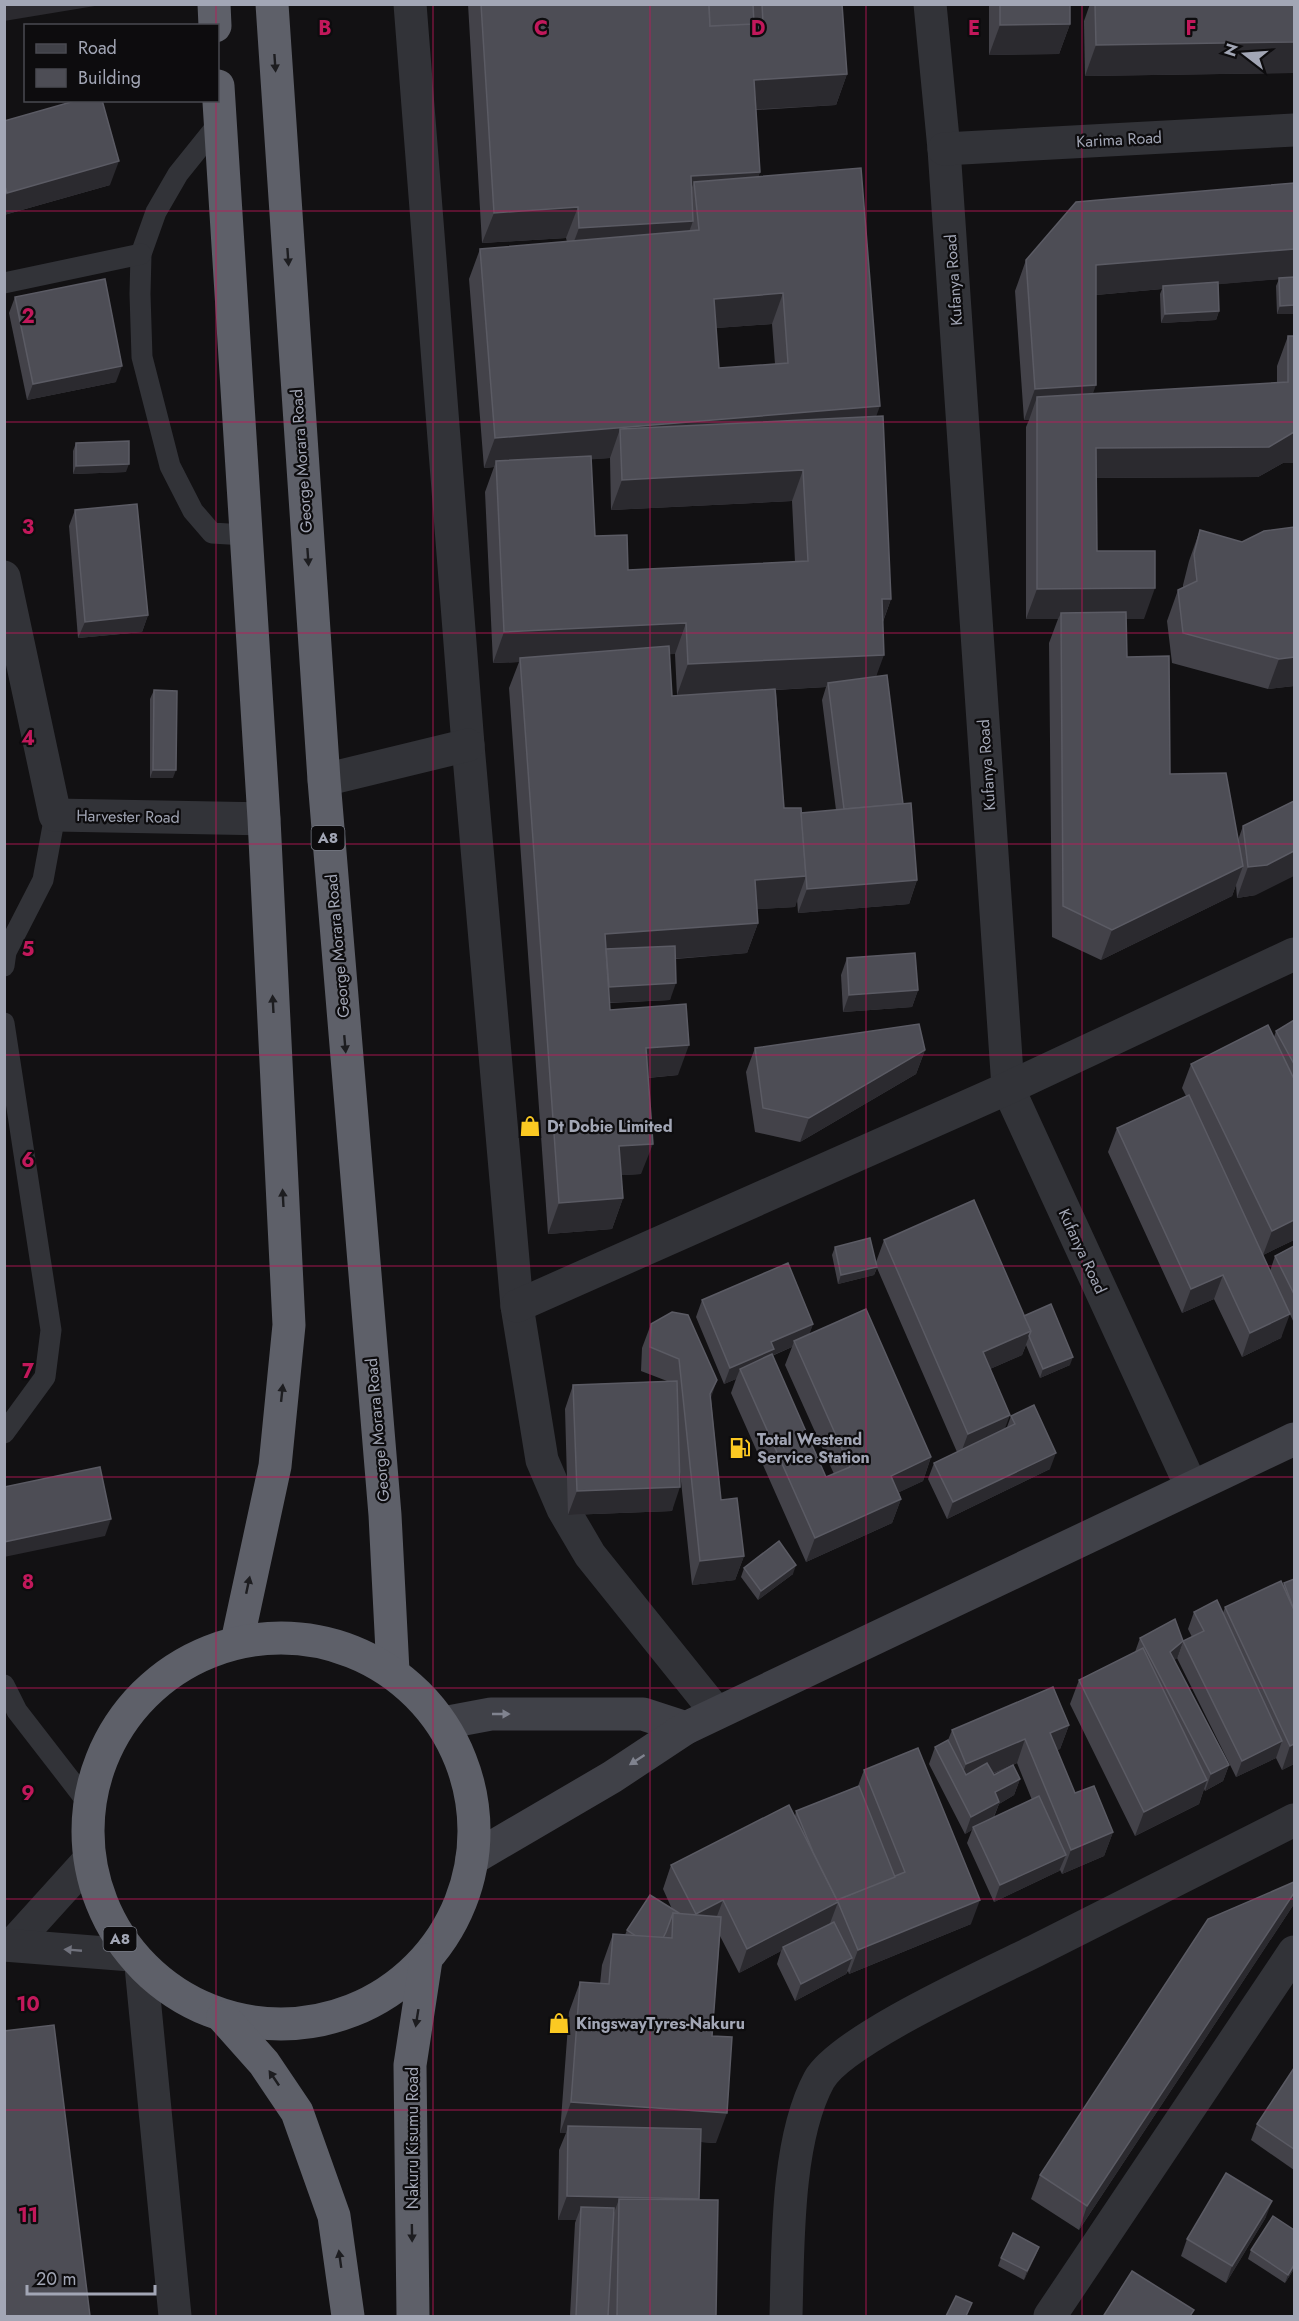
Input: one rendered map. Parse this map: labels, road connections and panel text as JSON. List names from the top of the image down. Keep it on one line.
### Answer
{"streets":{"highway":["George Morara Road","A8","Nakuru Kisumu Road"],"street":["Karima Road","Kufanya Road","Harvester Road"]},"crossings":[["Karima Road","Kufanya Road"],["George Morara Road","A8"],["A8","Nakuru Kisumu Road"]],"one_way":["Nakuru Kisumu Road"],"places":{"shop":["Dt Dobie Limited","KingswayTyres-Nakuru"],"fuel station":["Total Westend Service Station"]},"legend":["Road","Building"],"scale_bar":"20 m","north":"left","grid":{"columns":["B","C","D","E","F"],"rows":["2","3","4","5","6","7","8","9","10","11"]}}
